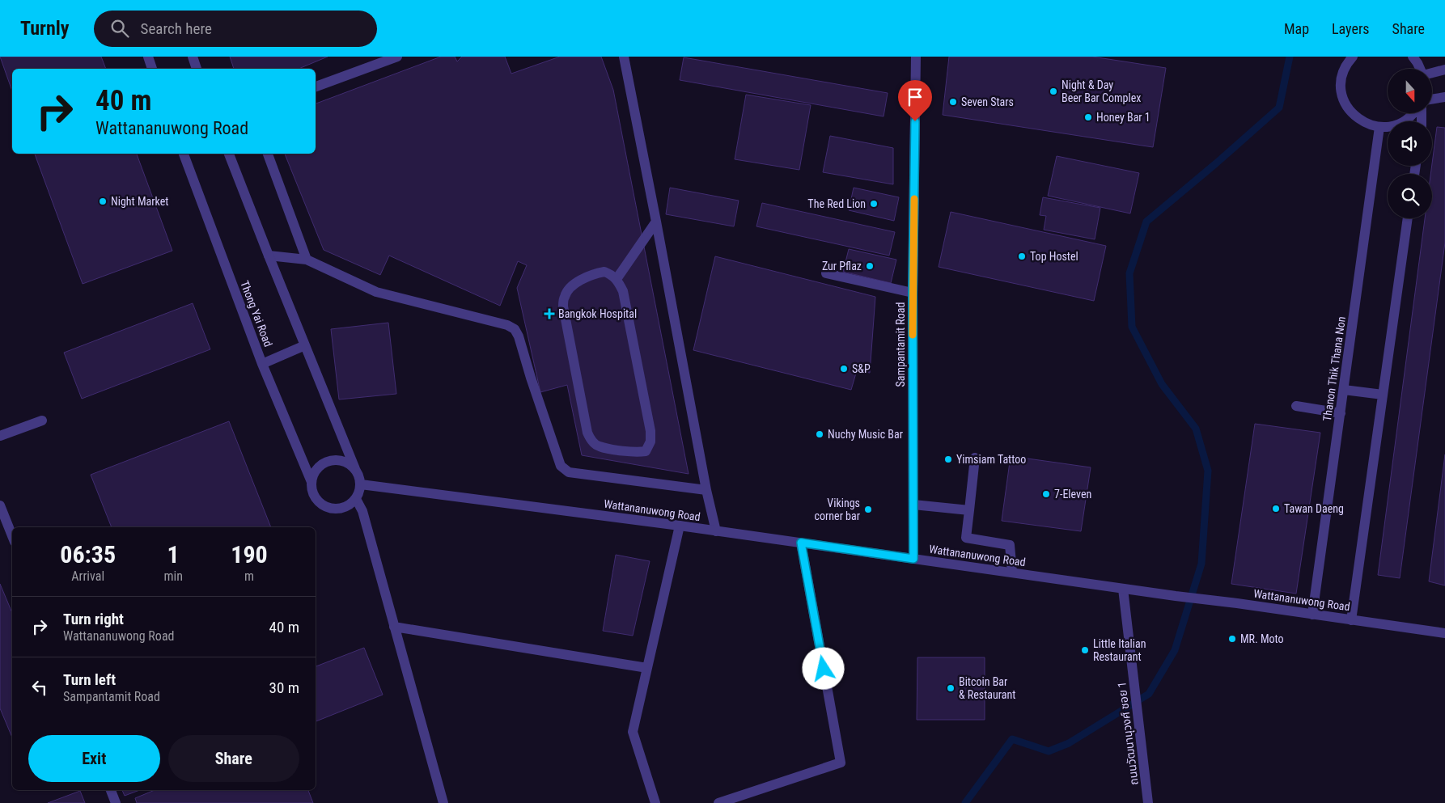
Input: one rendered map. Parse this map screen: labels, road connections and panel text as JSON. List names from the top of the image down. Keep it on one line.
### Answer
{"streets":{"street":["Thong Yai Road","Sampantamit Road","Thanon Thik Thana Non","Wattananuwong Road","ถนนวัฒนานุวงศ์ ซอย 1"]},"crossings":[["Thong Yai Road","Wattananuwong Road"],["Sampantamit Road","Wattananuwong Road"],["Thanon Thik Thana Non","Wattananuwong Road"],["Wattananuwong Road","ถนนวัฒนานุวงศ์ ซอย 1"]],"places":{"other":["Night & Day Beer Bar Complex","Seven Stars","Honey Bar 1","Night Market","The Red Lion","Top Hostel","Zur Pflaz","S&P","Nuchy Music Bar","Yimsiam Tattoo","7-Eleven","Tawan Daeng","Vikings corner bar","MR. Moto","Little Italian Restaurant","Bitcoin Bar & Restaurant"],"health":["Bangkok Hospital"]},"north":"bottom","page":{"header":"Turnly","search":"Search here","nav":["Map","Layers","Share"],"turn":["40 m","Wattananuwong Road"],"eta":["06:35","Arrival","1","min","190","m"],"list":[{"name":"Turn right","note":"Wattananuwong Road","value":"40 m"},{"name":"Turn left","note":"Sampantamit Road","value":"30 m"}],"buttons":["Exit","Share"]}}
